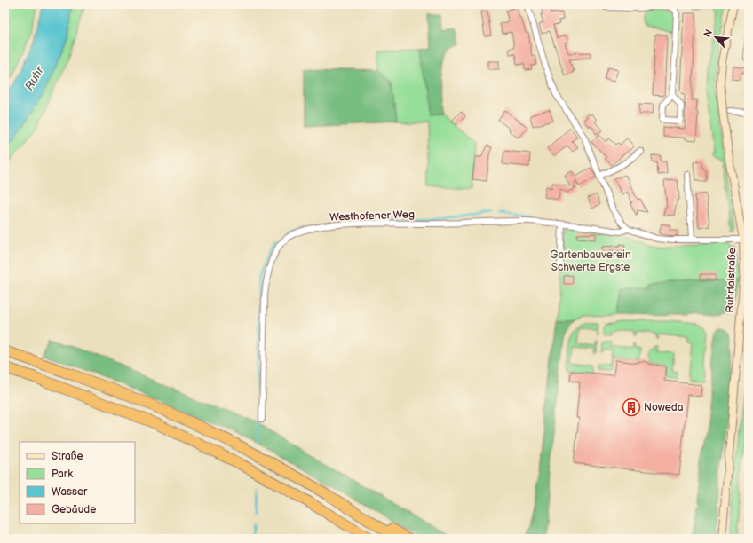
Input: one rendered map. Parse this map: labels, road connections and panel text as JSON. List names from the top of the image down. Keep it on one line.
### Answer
{"streets":{"main road":["Ruhrtalstraße"],"street":["Westhofener Weg"]},"water":["Ruhr"],"parks":["Gartenbauverein Schwerte Ergste"],"places":{"building":["Noweda"]},"legend":["Straße","Park","Wasser","Gebäude"],"north":"top left"}
